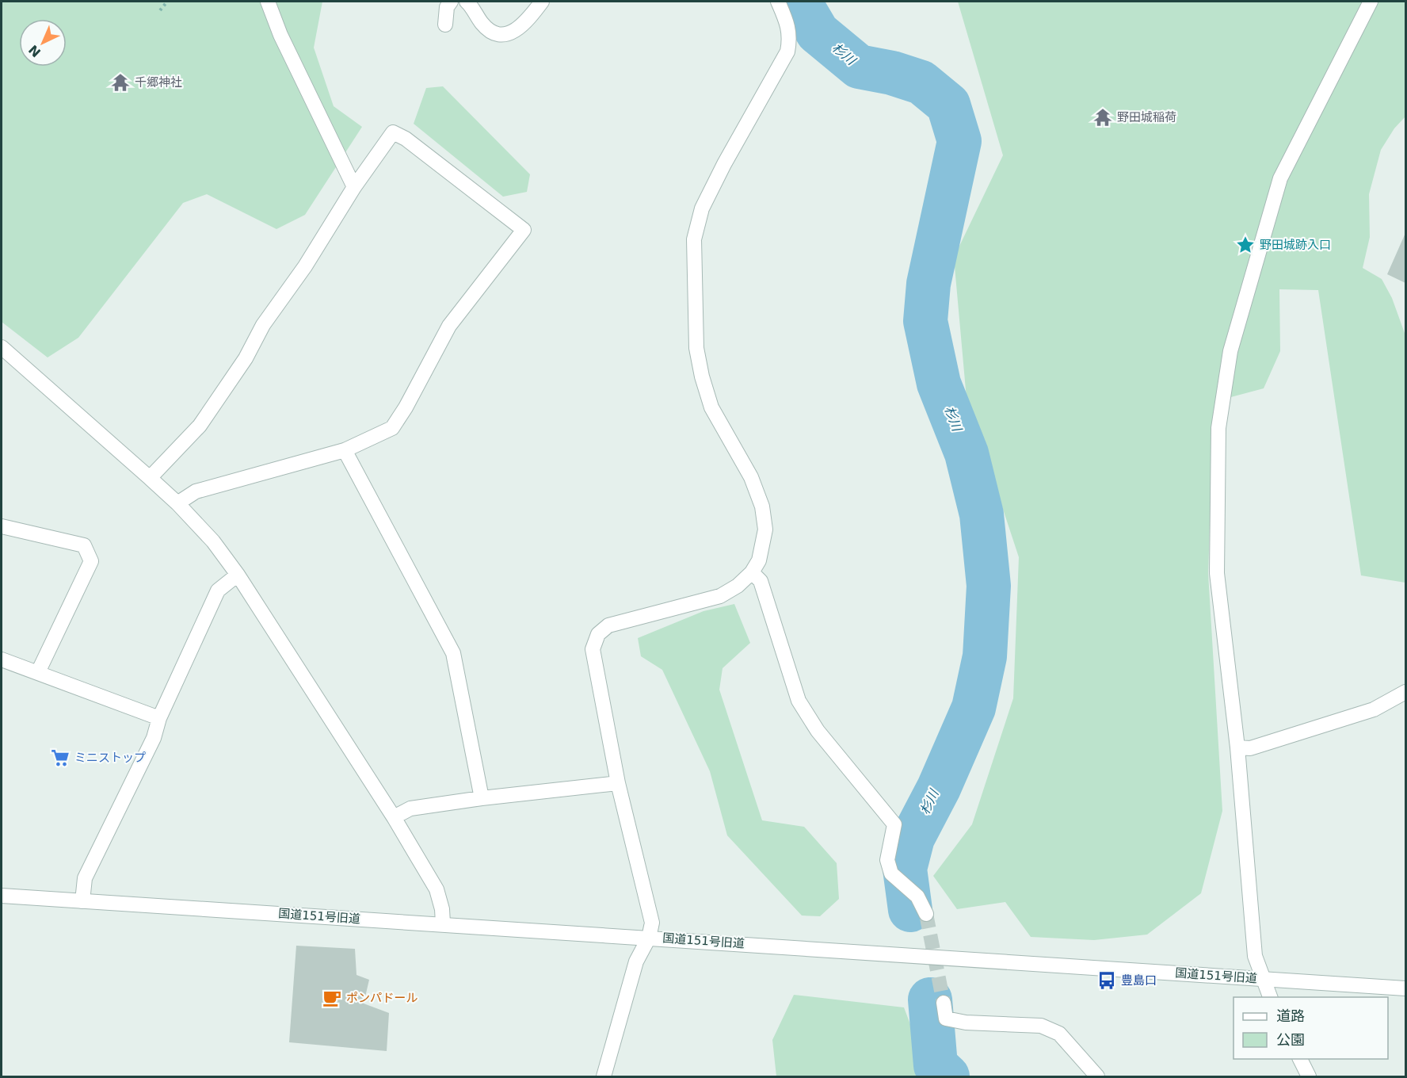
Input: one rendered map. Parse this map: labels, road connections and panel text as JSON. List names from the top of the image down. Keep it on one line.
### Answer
{"streets":{"street":["国道151号旧道"]},"water":["杉川"],"places":{"temple":["千郷神社","野田城稲荷"],"place":["野田城跡入口"],"supermarket":["ミニストップ"],"bus stop":["豊島口"],"cafe":["ポンパドール"]},"legend":["道路","公園"],"north":"bottom left"}
